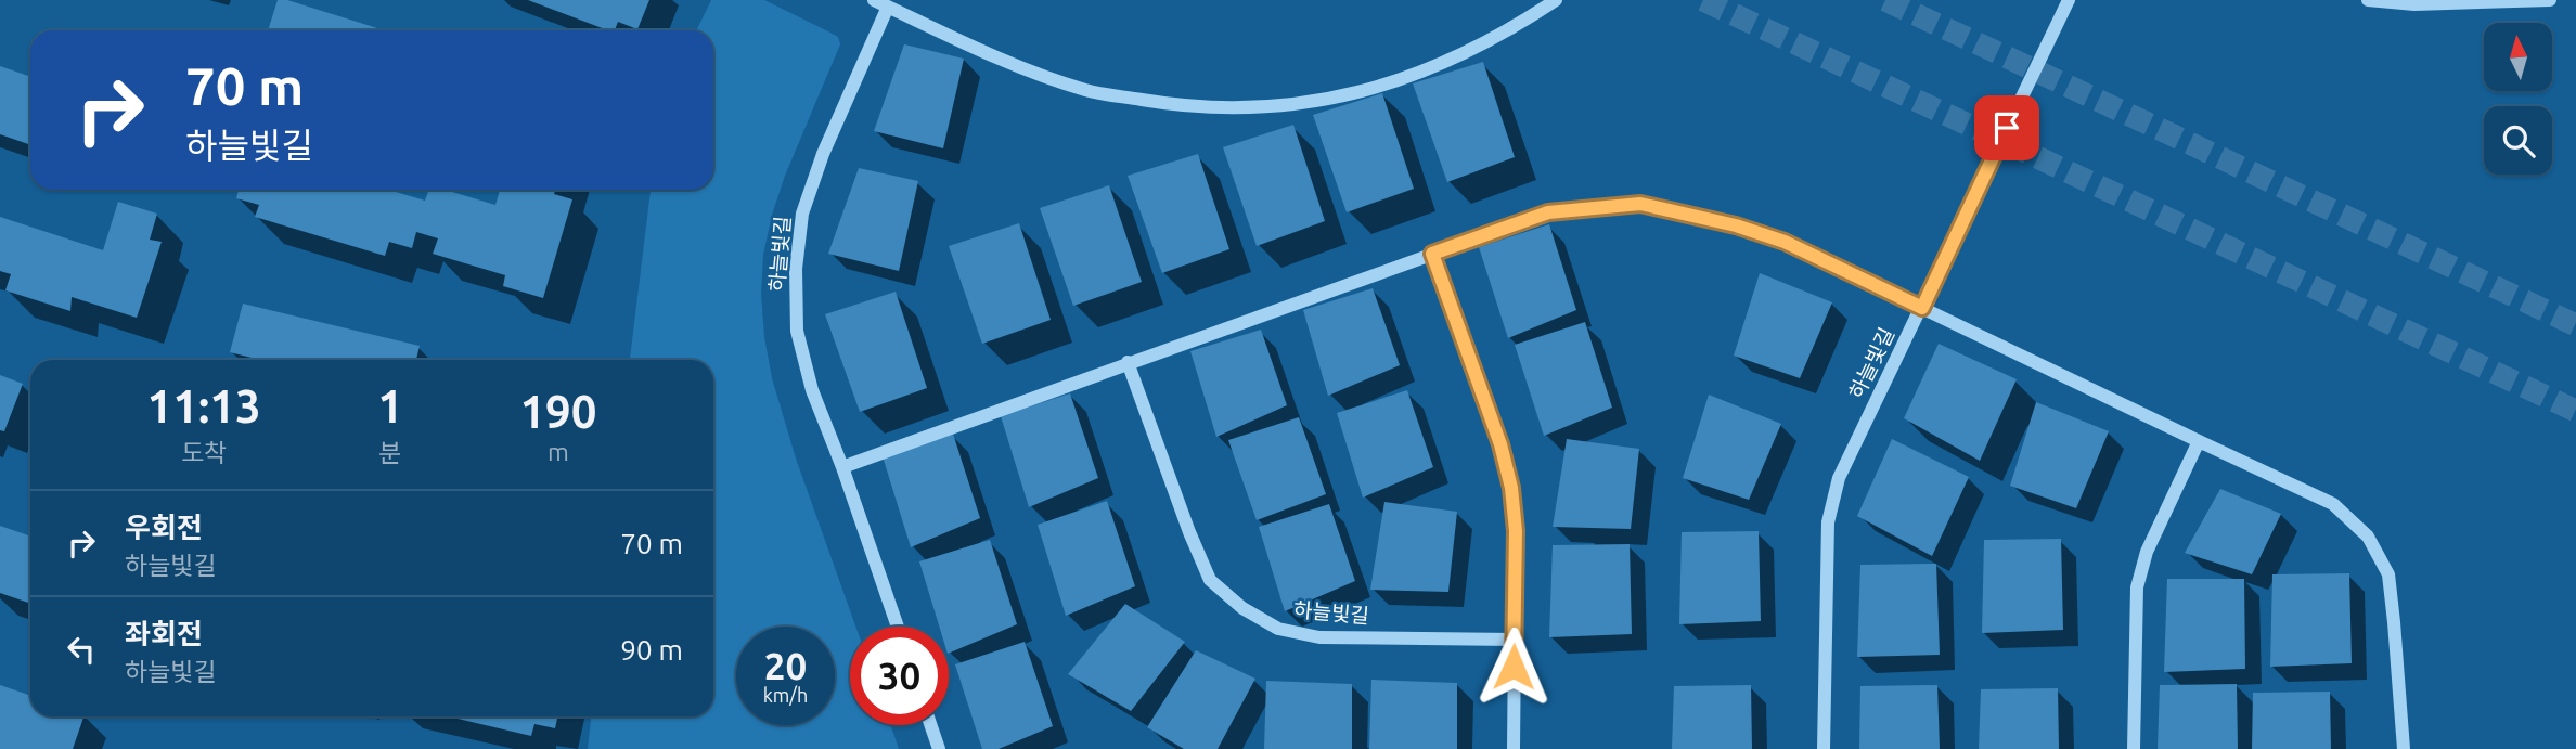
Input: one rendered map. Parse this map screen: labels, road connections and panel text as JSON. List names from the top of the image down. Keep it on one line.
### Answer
{"streets":{"street":["하늘빛길"]},"north":"top","page":{"turn":["70 m","하늘빛길"],"eta":["11:13","도착","1","분","190","m"],"list":[{"name":"우회전","note":"하늘빛길","value":"70 m"},{"name":"좌회전","note":"하늘빛길","value":"90 m"}],"speed":"20 km/h","limit":"30"}}
